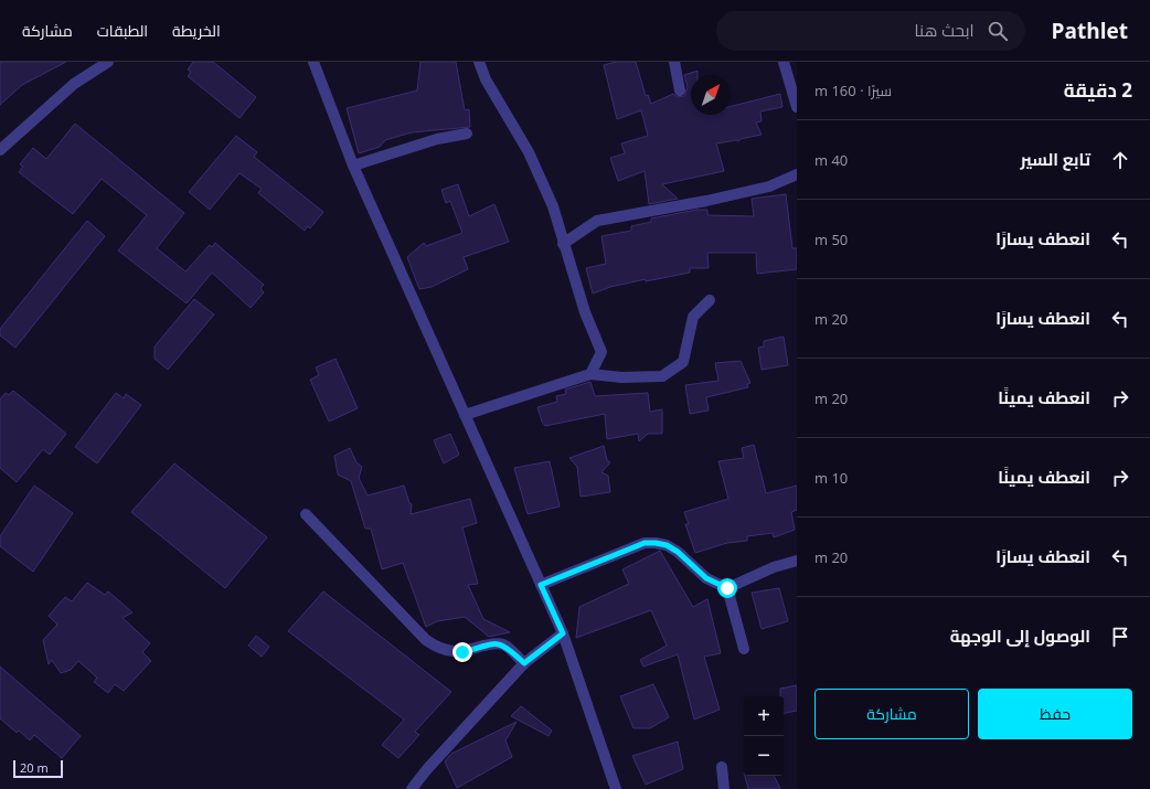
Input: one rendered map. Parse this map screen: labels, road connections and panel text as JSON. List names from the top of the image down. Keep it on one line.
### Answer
{"scale_bar":"20 m","north":"top right","page":{"header":"Pathlet","search":"ابحث هنا","nav":["الخريطة","الطبقات","مشاركة"],"heading":["2 دقيقة","سيرًا · 160 m"],"list":[["تابع السير","40 m"],["انعطف يسارًا","50 m"],["انعطف يسارًا","20 m"],["انعطف يمينًا","20 m"],["انعطف يمينًا","10 m"],["انعطف يسارًا","20 m"],"الوصول إلى الوجهة"],"buttons":["حفظ","مشاركة"],"map_buttons":["+","−"],"scale":"20 m"}}
